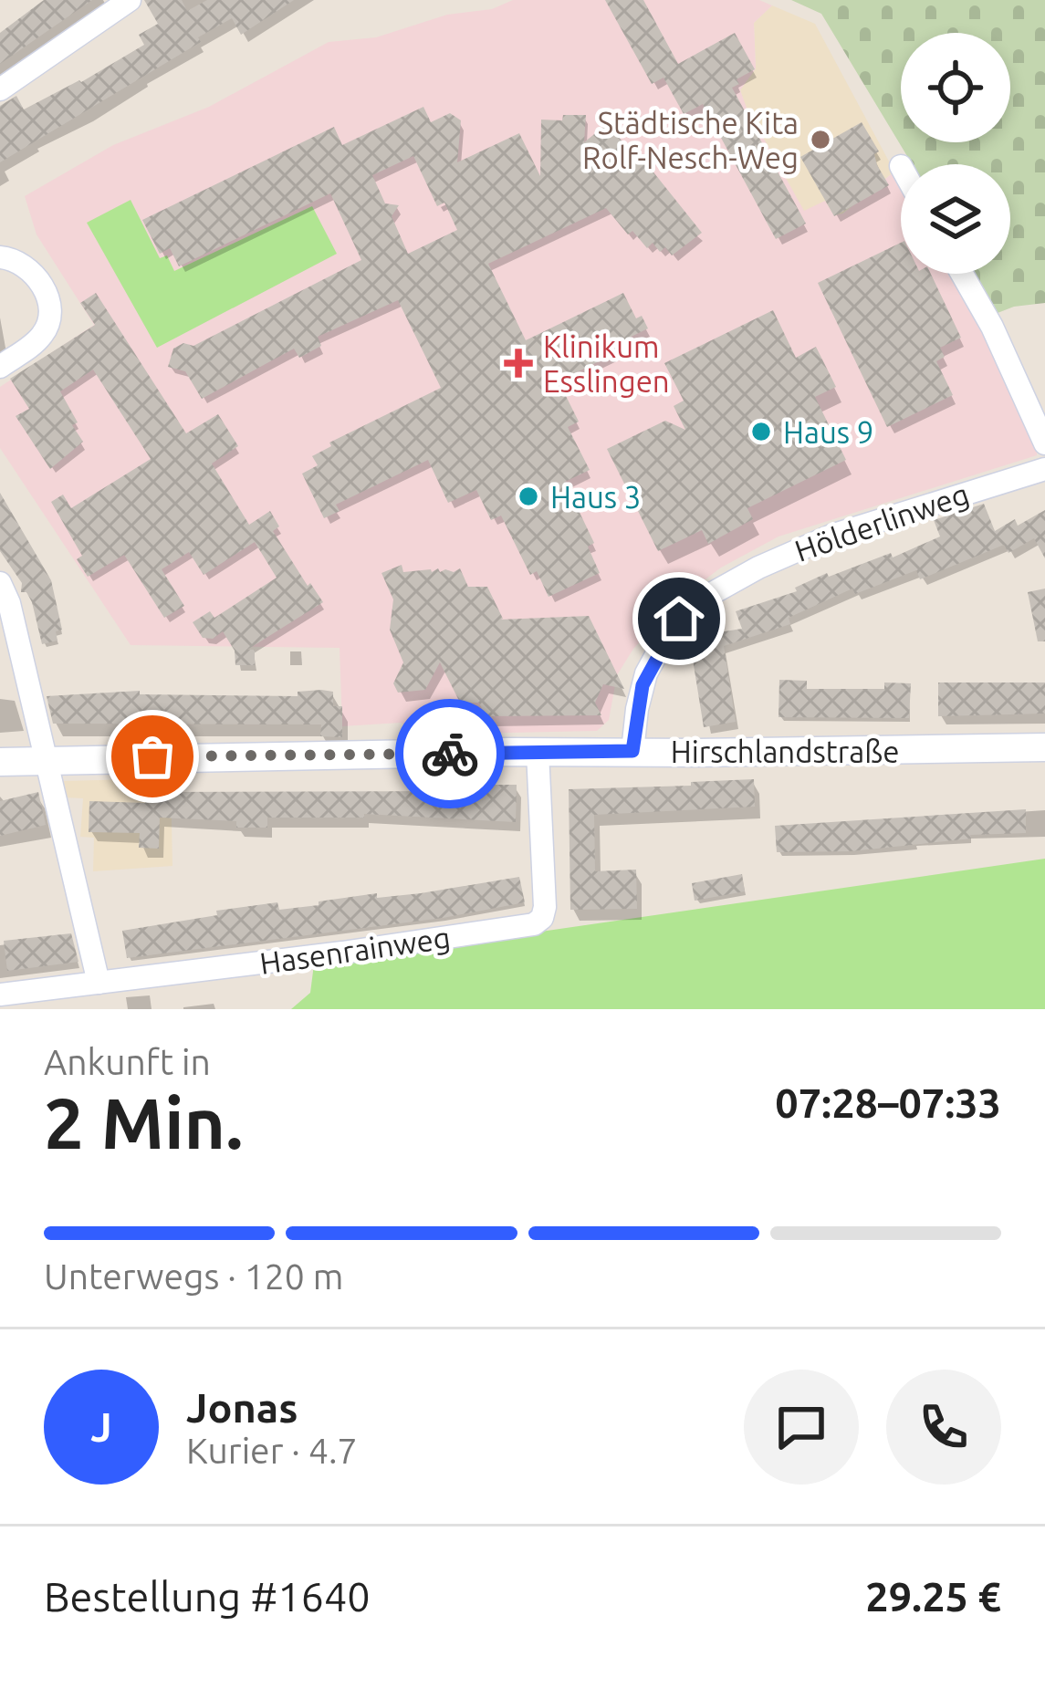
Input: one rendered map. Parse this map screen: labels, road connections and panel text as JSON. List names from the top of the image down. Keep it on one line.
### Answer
{"streets":{"street":["Hölderlinweg","Hirschlandstraße","Hasenrainweg"]},"crossings":[["Hölderlinweg","Hirschlandstraße"],["Hirschlandstraße","Hasenrainweg"]],"places":{"other":["Städtische Kita Rolf-Nesch-Weg","Haus 9","Haus 3"],"health":["Klinikum Esslingen"]},"page":{"heading":["2 Min.","Ankunft in","07:28–07:33"],"panel":["Jonas","Kurier · 4.7","Bestellung #1640","29.25 €"],"bar":"Unterwegs · 120 m","round":"J"}}
